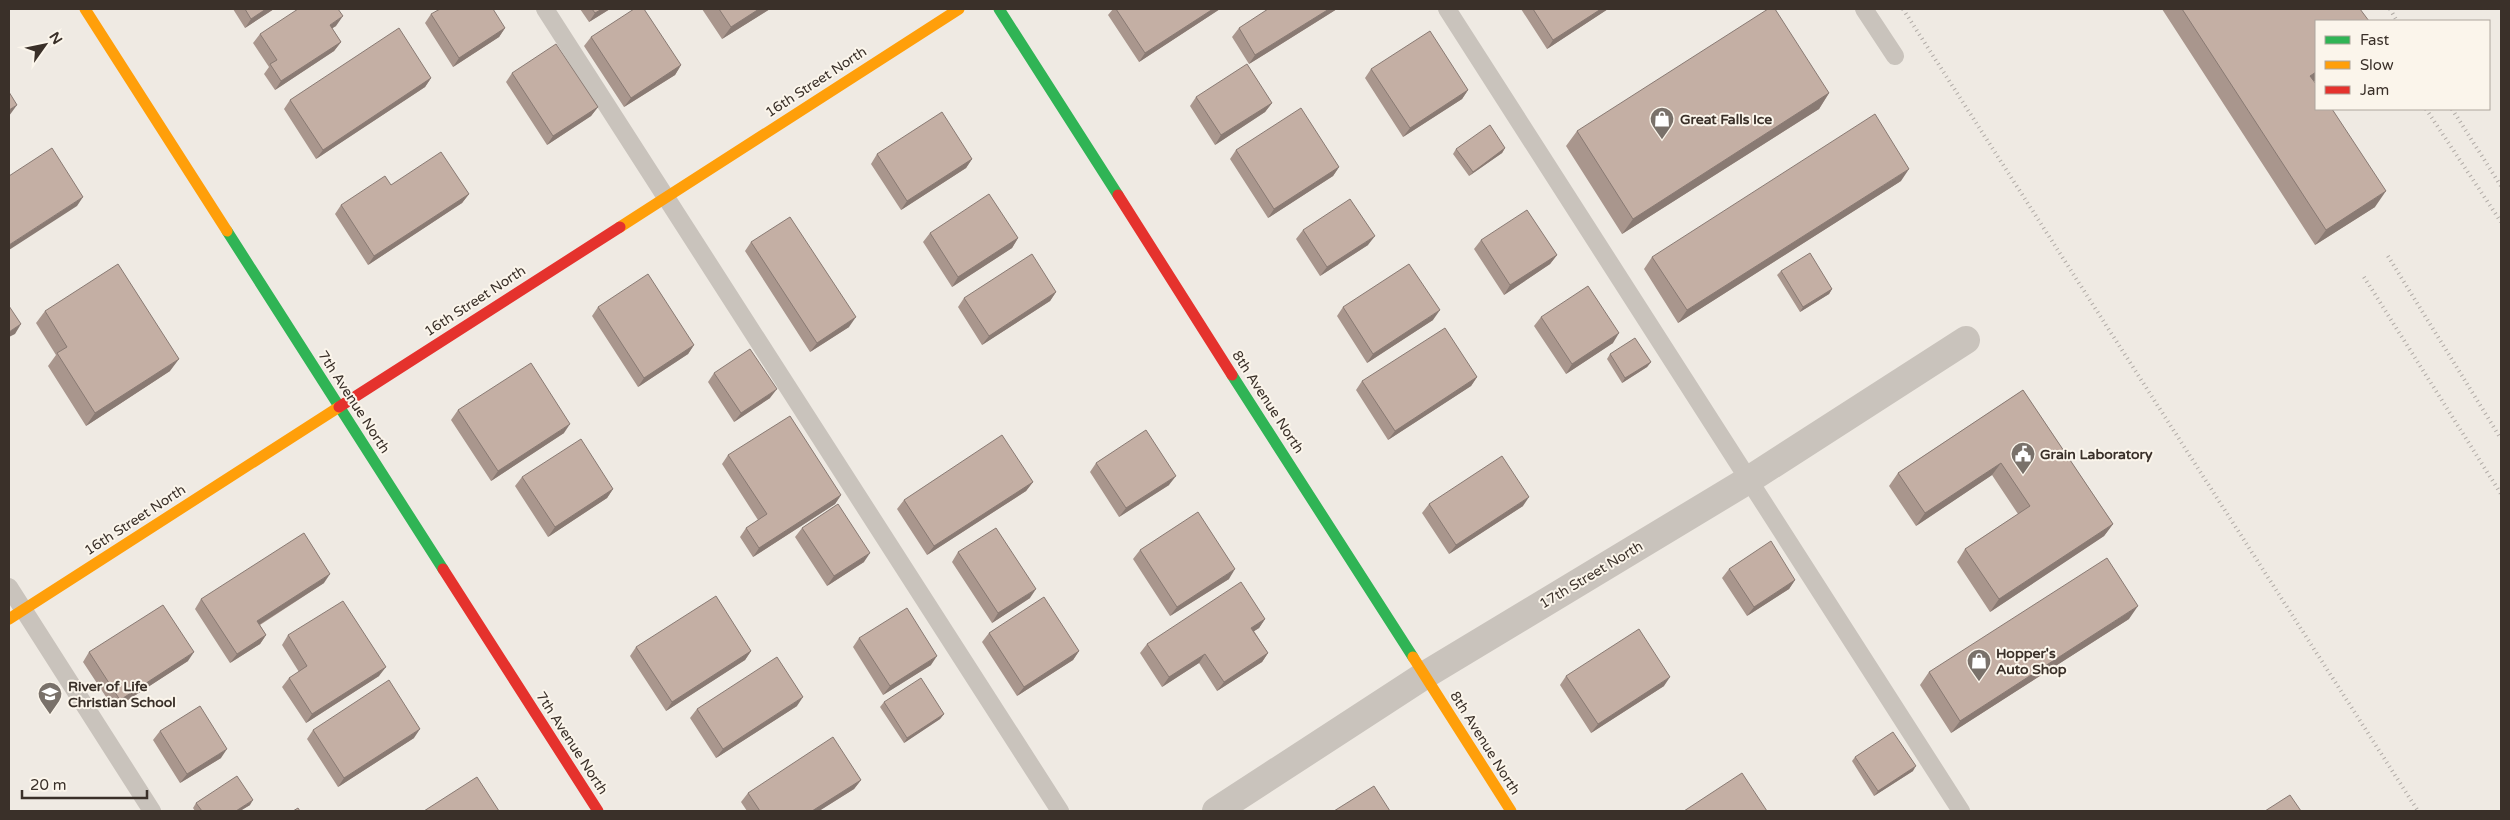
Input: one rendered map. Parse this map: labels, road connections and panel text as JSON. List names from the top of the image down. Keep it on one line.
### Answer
{"streets":{"street":["16th Street North","7th Avenue North","8th Avenue North","17th Street North"]},"crossings":[["16th Street North","7th Avenue North"],["8th Avenue North","17th Street North"]],"places":{"shop":["Great Falls Ice","Hopper's Auto Shop"],"public building":["Grain Laboratory"],"school or university":["River of Life Christian School"]},"legend":["Fast","Slow","Jam"],"scale_bar":"20 m","north":"top right"}
